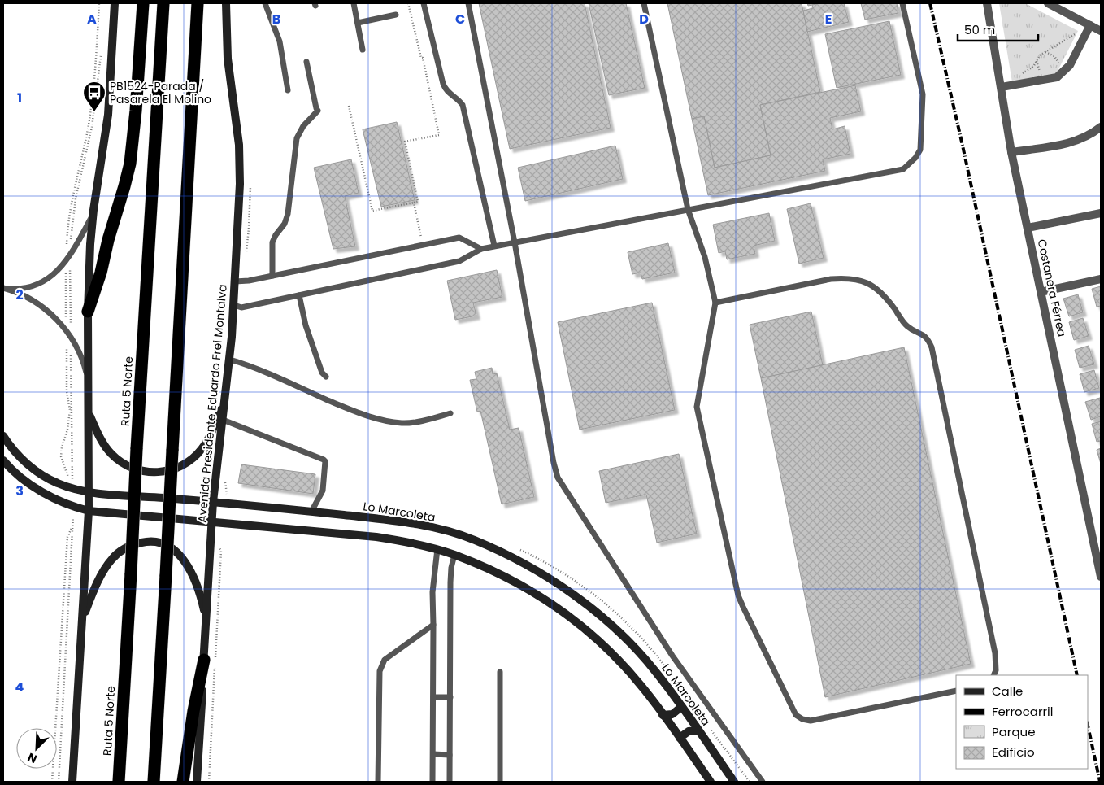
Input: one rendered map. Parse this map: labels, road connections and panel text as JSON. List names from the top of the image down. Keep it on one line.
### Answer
{"streets":{"highway":["Ruta 5 Norte"],"main road":["Avenida Presidente Eduardo Frei Montalva","Lo Marcoleta"],"street":["Costanera Férrea"]},"crossings":[["Avenida Presidente Eduardo Frei Montalva","Lo Marcoleta"]],"places":{"bus stop":["PB1524-Parada / Pasarela El Molino"]},"legend":["Calle","Ferrocarril","Parque","Edificio"],"scale_bar":"50 m","north":"bottom left","grid":{"columns":["A","B","C","D","E"],"rows":["1","2","3","4"]}}
